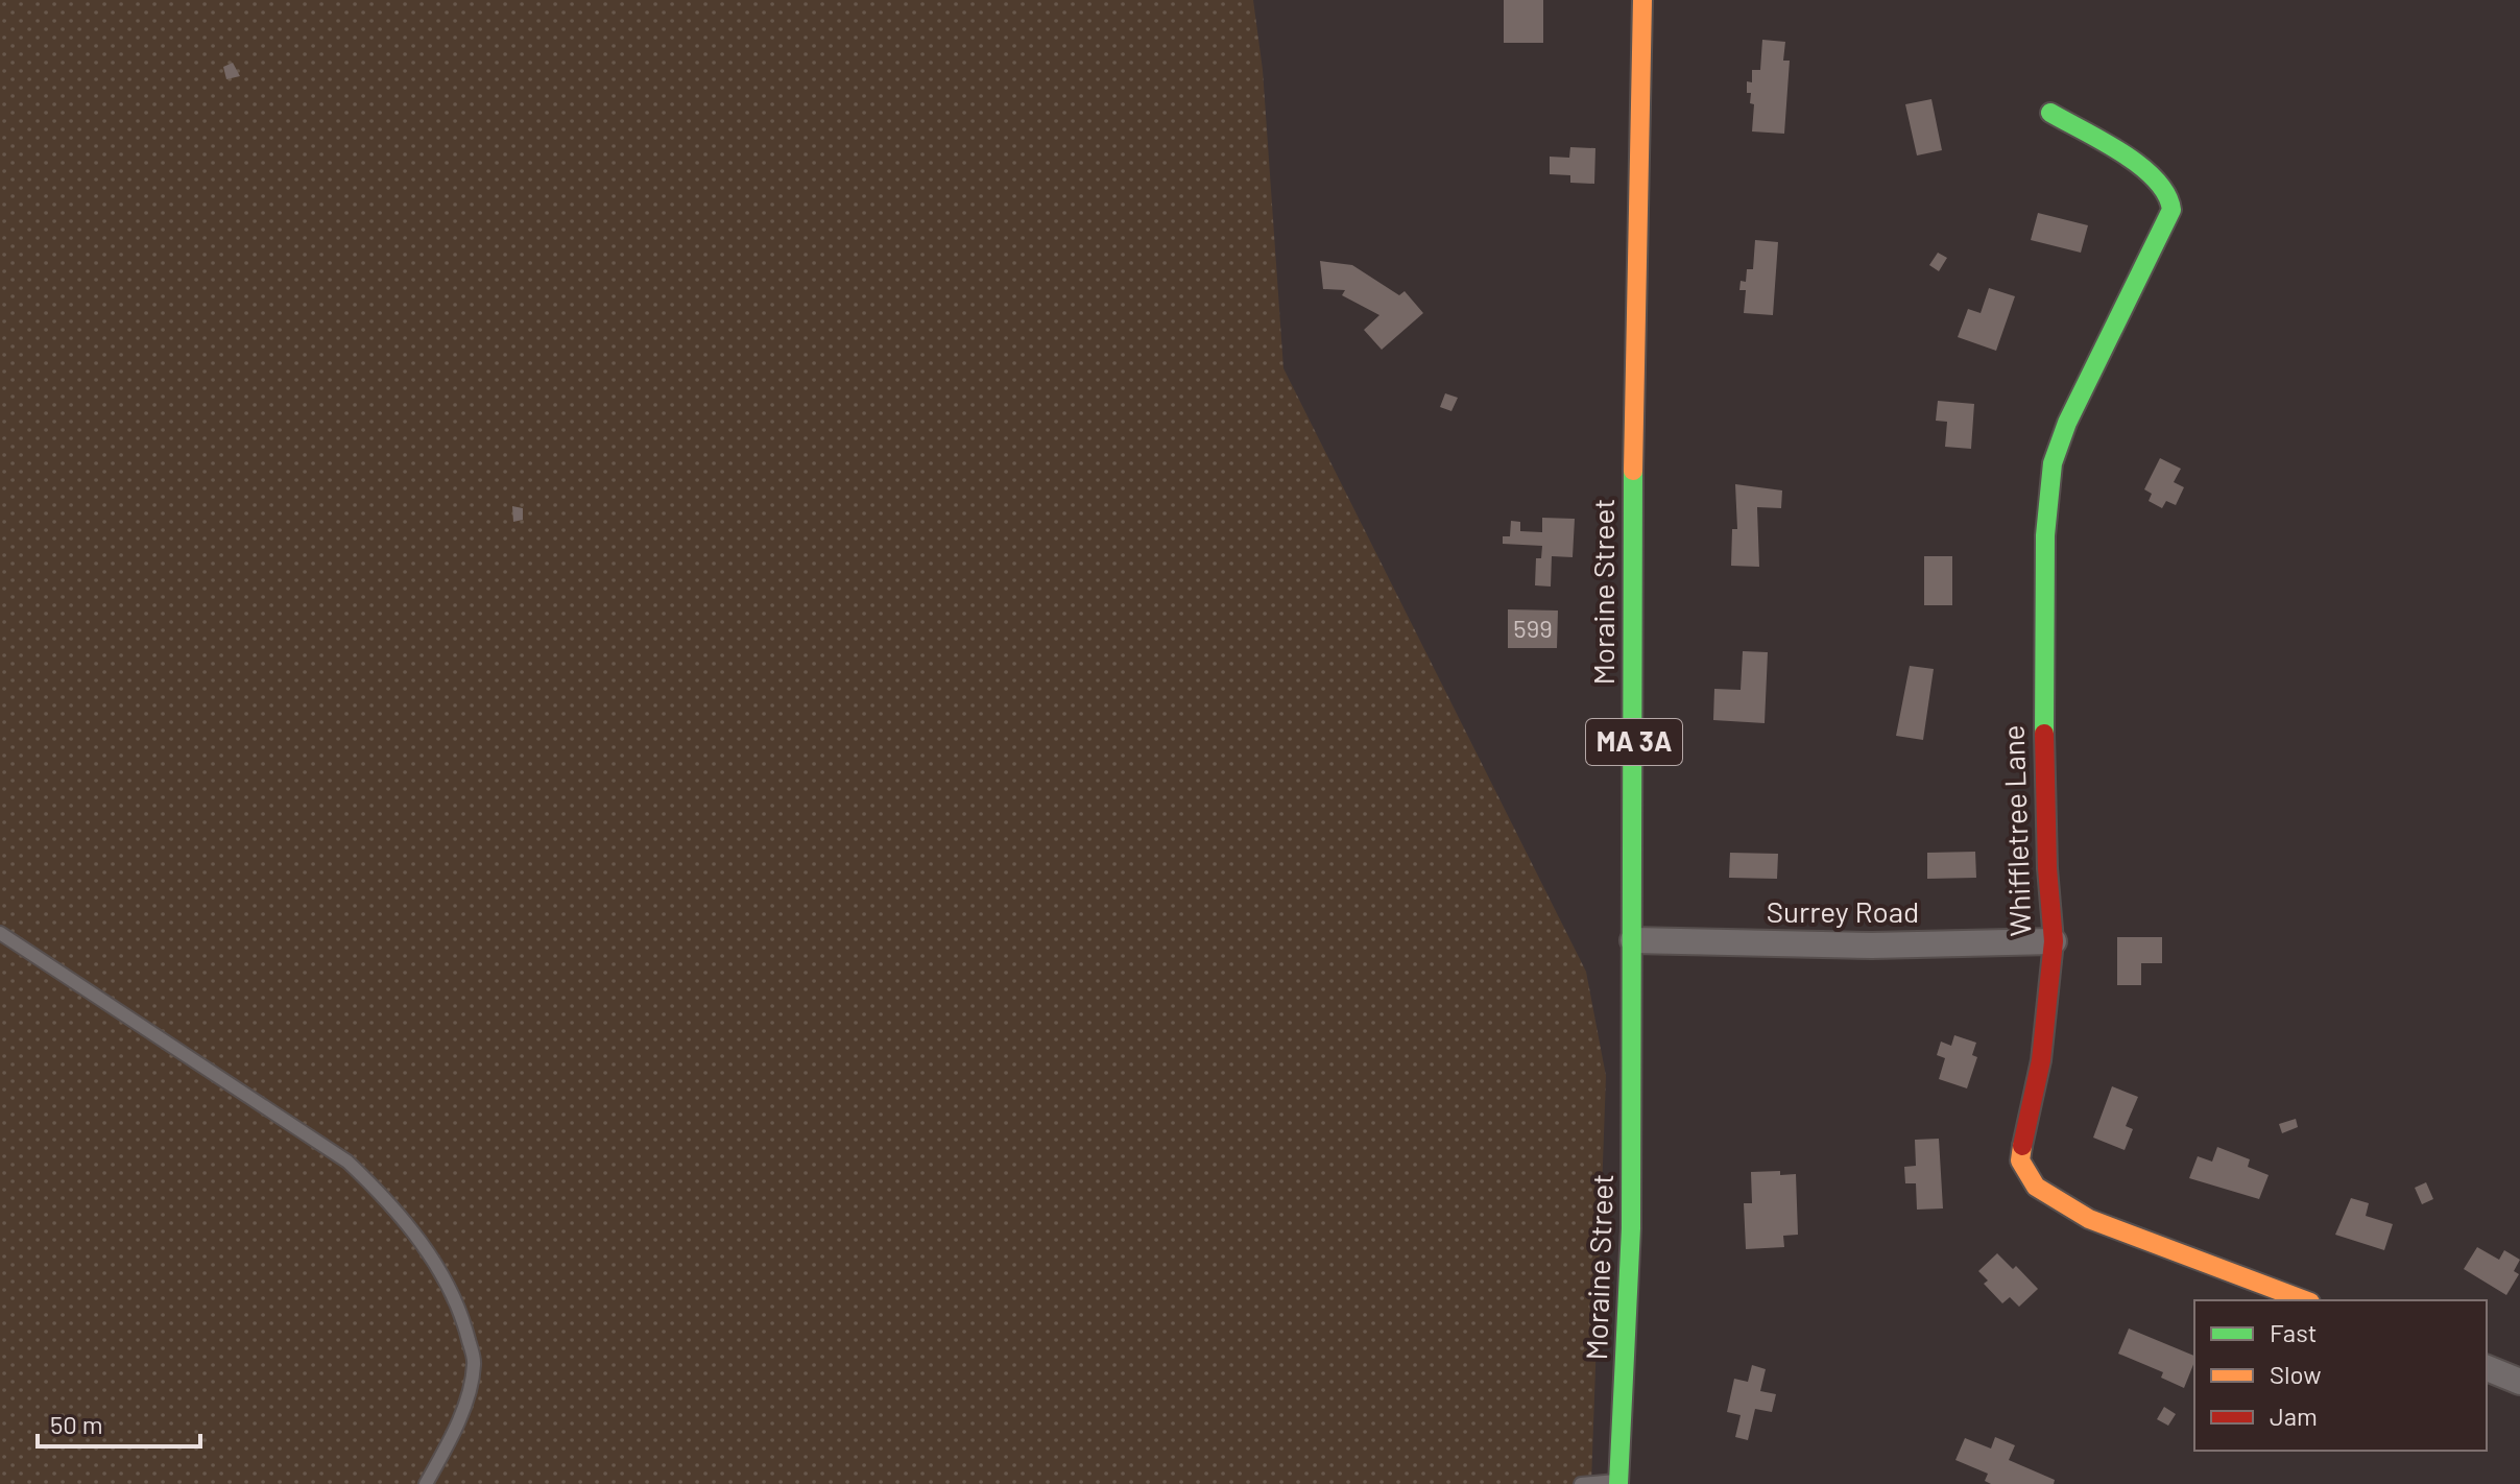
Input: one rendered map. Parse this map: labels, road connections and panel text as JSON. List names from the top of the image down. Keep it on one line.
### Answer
{"streets":{"main road":["Moraine Street","MA 3A","Whiffletree Lane"],"street":["Surrey Road"]},"crossings":[["Moraine Street","Surrey Road"],["Whiffletree Lane","Surrey Road"]],"house_numbers":["599"],"legend":["Fast","Slow","Jam"],"scale_bar":"50 m"}
